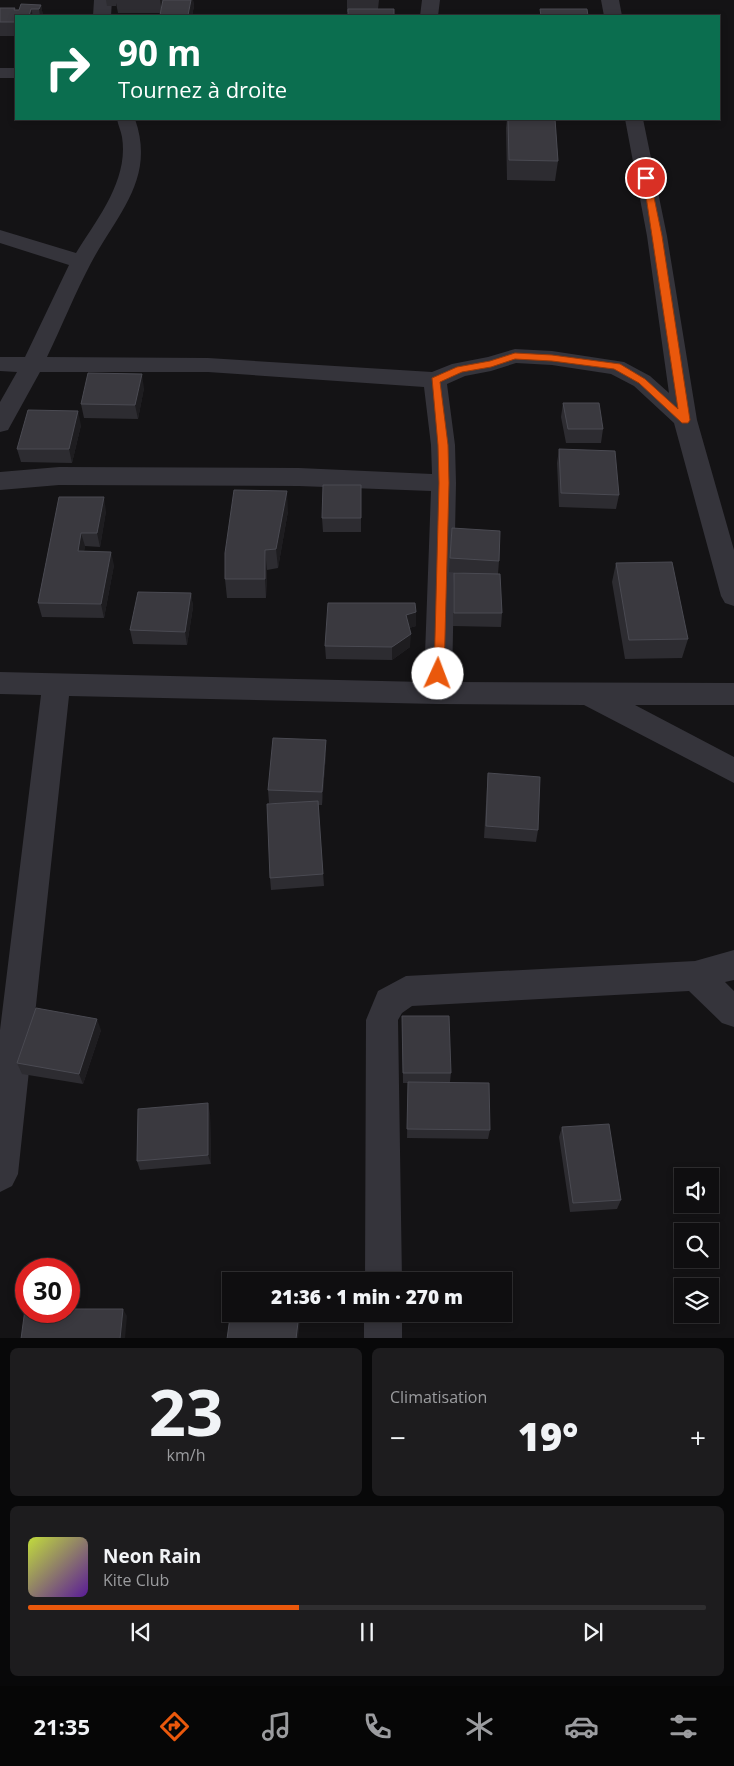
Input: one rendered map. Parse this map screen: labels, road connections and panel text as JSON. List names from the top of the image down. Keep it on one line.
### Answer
{"page":{"turn":["90 m","Tournez à droite"],"limit":"30","trip":"21:36 · 1 min · 270 m","tile":[["23","km/h"],"Climatisation"],"heat":["−","19°","+"],"song":["Neon Rain","Kite Club"],"tabs":"21:35"}}
